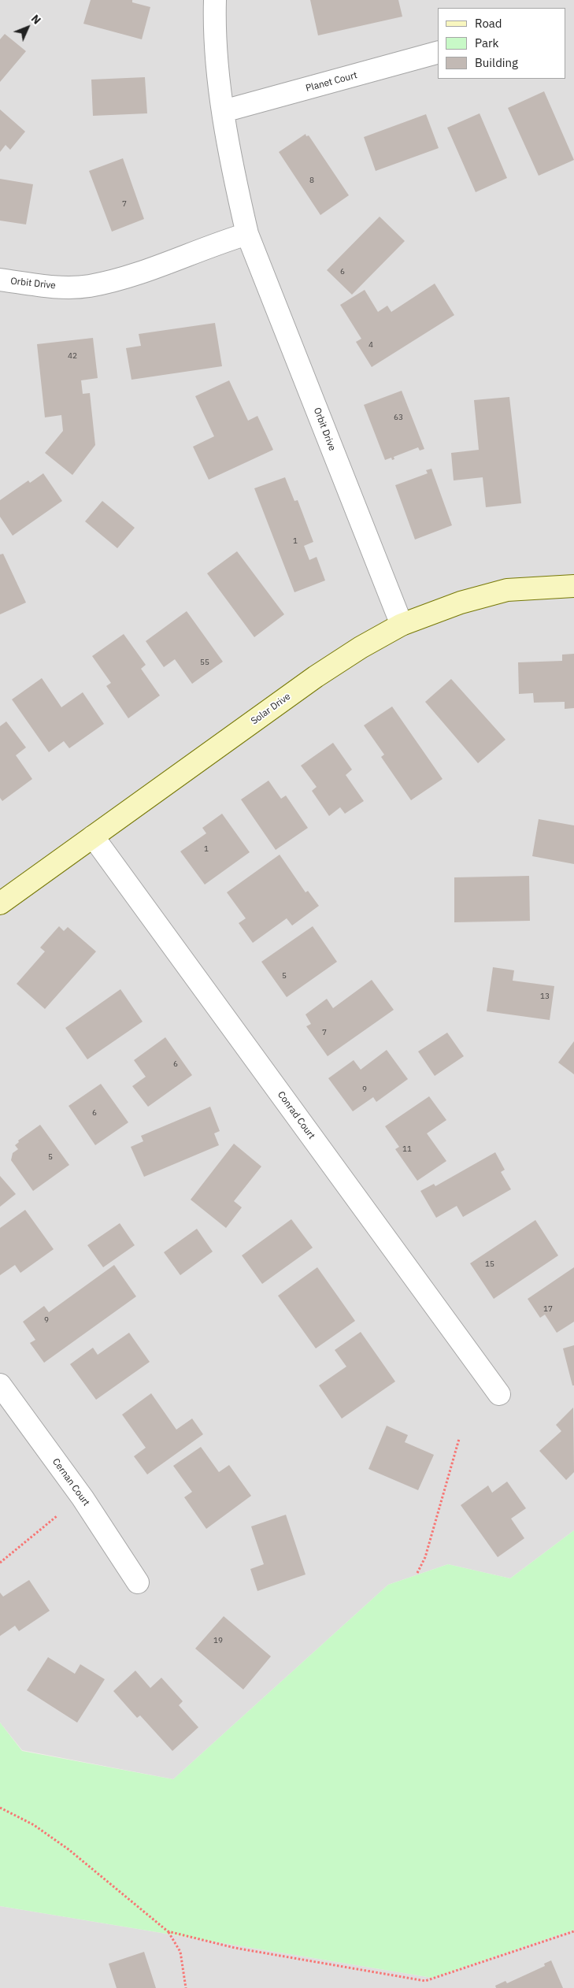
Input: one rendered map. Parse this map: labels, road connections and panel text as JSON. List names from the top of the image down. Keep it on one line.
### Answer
{"streets":{"street":["Planet Court","Orbit Drive","Solar Drive","Conrad Court","Cernan Court"]},"crossings":[["Planet Court","Orbit Drive"],["Orbit Drive","Solar Drive"],["Solar Drive","Conrad Court"]],"house_numbers":["8","7","6","4","42","63","1","55","1","5","13","7","6","9","6","11","5","15","17","9","19"],"legend":["Road","Park","Building"],"north":"top right"}
